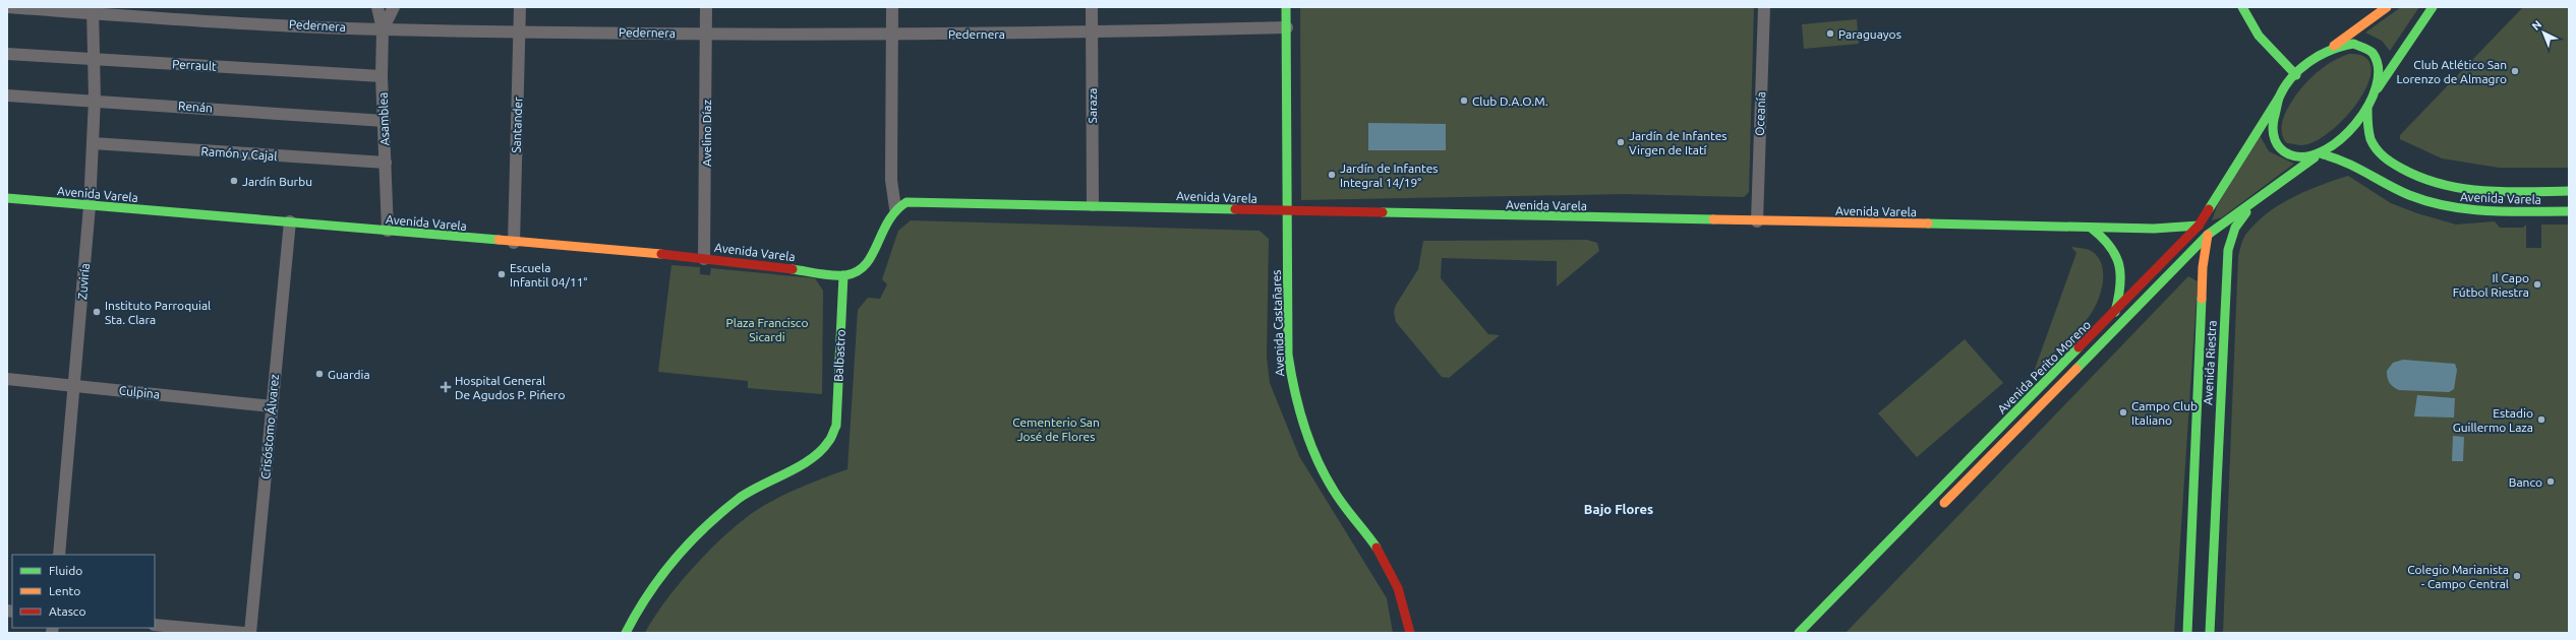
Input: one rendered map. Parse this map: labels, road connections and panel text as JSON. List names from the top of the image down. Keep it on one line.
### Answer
{"streets":{"main road":["Avenida Varela","Avenida Castañares","Balbastro","Avenida Riestra","Avenida Perito Moreno"],"street":["Pedernera","Perrault","Saraza","Renán","Oceanía","Asamblea","Santander","Avelino Díaz","Ramón y Cajal","Zuviría","Culpina","Crisóstomo Álvarez"]},"crossings":[["Pedernera","Saraza"],["Pedernera","Asamblea"],["Pedernera","Santander"],["Pedernera","Avelino Díaz"],["Pedernera","Zuviría"],["Pedernera","Avenida Castañares"],["Perrault","Asamblea"],["Perrault","Zuviría"],["Saraza","Avenida Varela"],["Renán","Asamblea"],["Renán","Zuviría"],["Oceanía","Avenida Varela"],["Asamblea","Ramón y Cajal"],["Asamblea","Avenida Varela"],["Santander","Avenida Varela"],["Avelino Díaz","Avenida Varela"],["Ramón y Cajal","Zuviría"],["Avenida Varela","Zuviría"],["Avenida Varela","Avenida Castañares"],["Avenida Varela","Balbastro"],["Avenida Varela","Avenida Perito Moreno"],["Avenida Varela","Crisóstomo Álvarez"],["Zuviría","Culpina"],["Avenida Riestra","Avenida Perito Moreno"],["Culpina","Crisóstomo Álvarez"]],"districts":["Bajo Flores"],"parks":["Plaza Francisco Sicardi","Cementerio San José de Flores"],"places":{"other":["Paraguayos","Club Atlético San Lorenzo de Almagro","Club D.A.O.M.","Jardín de Infantes Virgen de Itatí","Jardín de Infantes Integral 14/19°","Jardín Burbu","Escuela Infantil 04/11°","Il Capo Fútbol Riestra","Instituto Parroquial Sta. Clara","Guardia","Campo Club Italiano","Estadio Guillermo Laza","Banco","Colegio Marianista - Campo Central"],"health":["Hospital General De Agudos P. Pińero"]},"legend":["Fluido","Lento","Atasco"],"north":"top left"}
